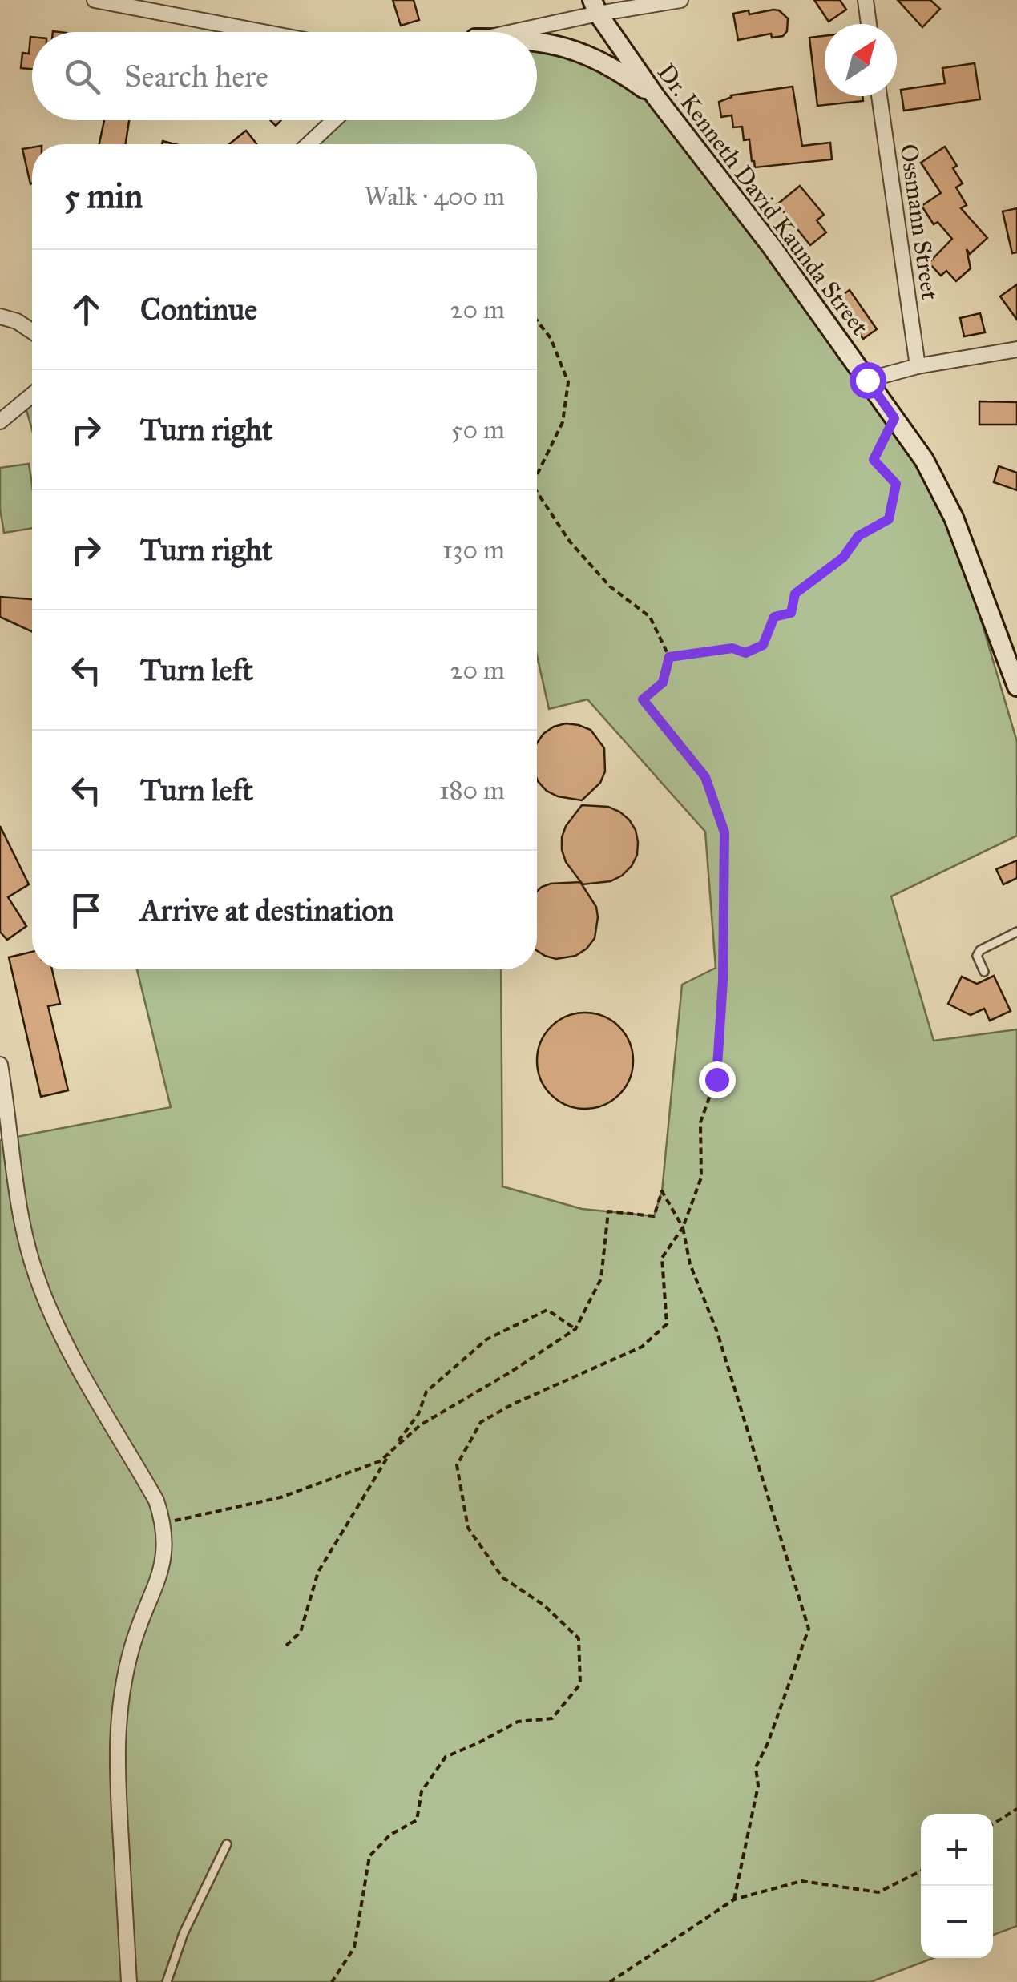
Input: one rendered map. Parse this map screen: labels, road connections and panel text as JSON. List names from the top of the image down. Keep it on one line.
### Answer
{"streets":{"street":["Dr. Kenneth David Kaunda Street","Ossmann Street"]},"north":"top right","page":{"search":"Search here","heading":["5 min","Walk · 400 m"],"list":[["Continue","20 m"],["Turn right","50 m"],["Turn right","130 m"],["Turn left","20 m"],["Turn left","180 m"],"Arrive at destination"],"map_buttons":["+","−"]}}
